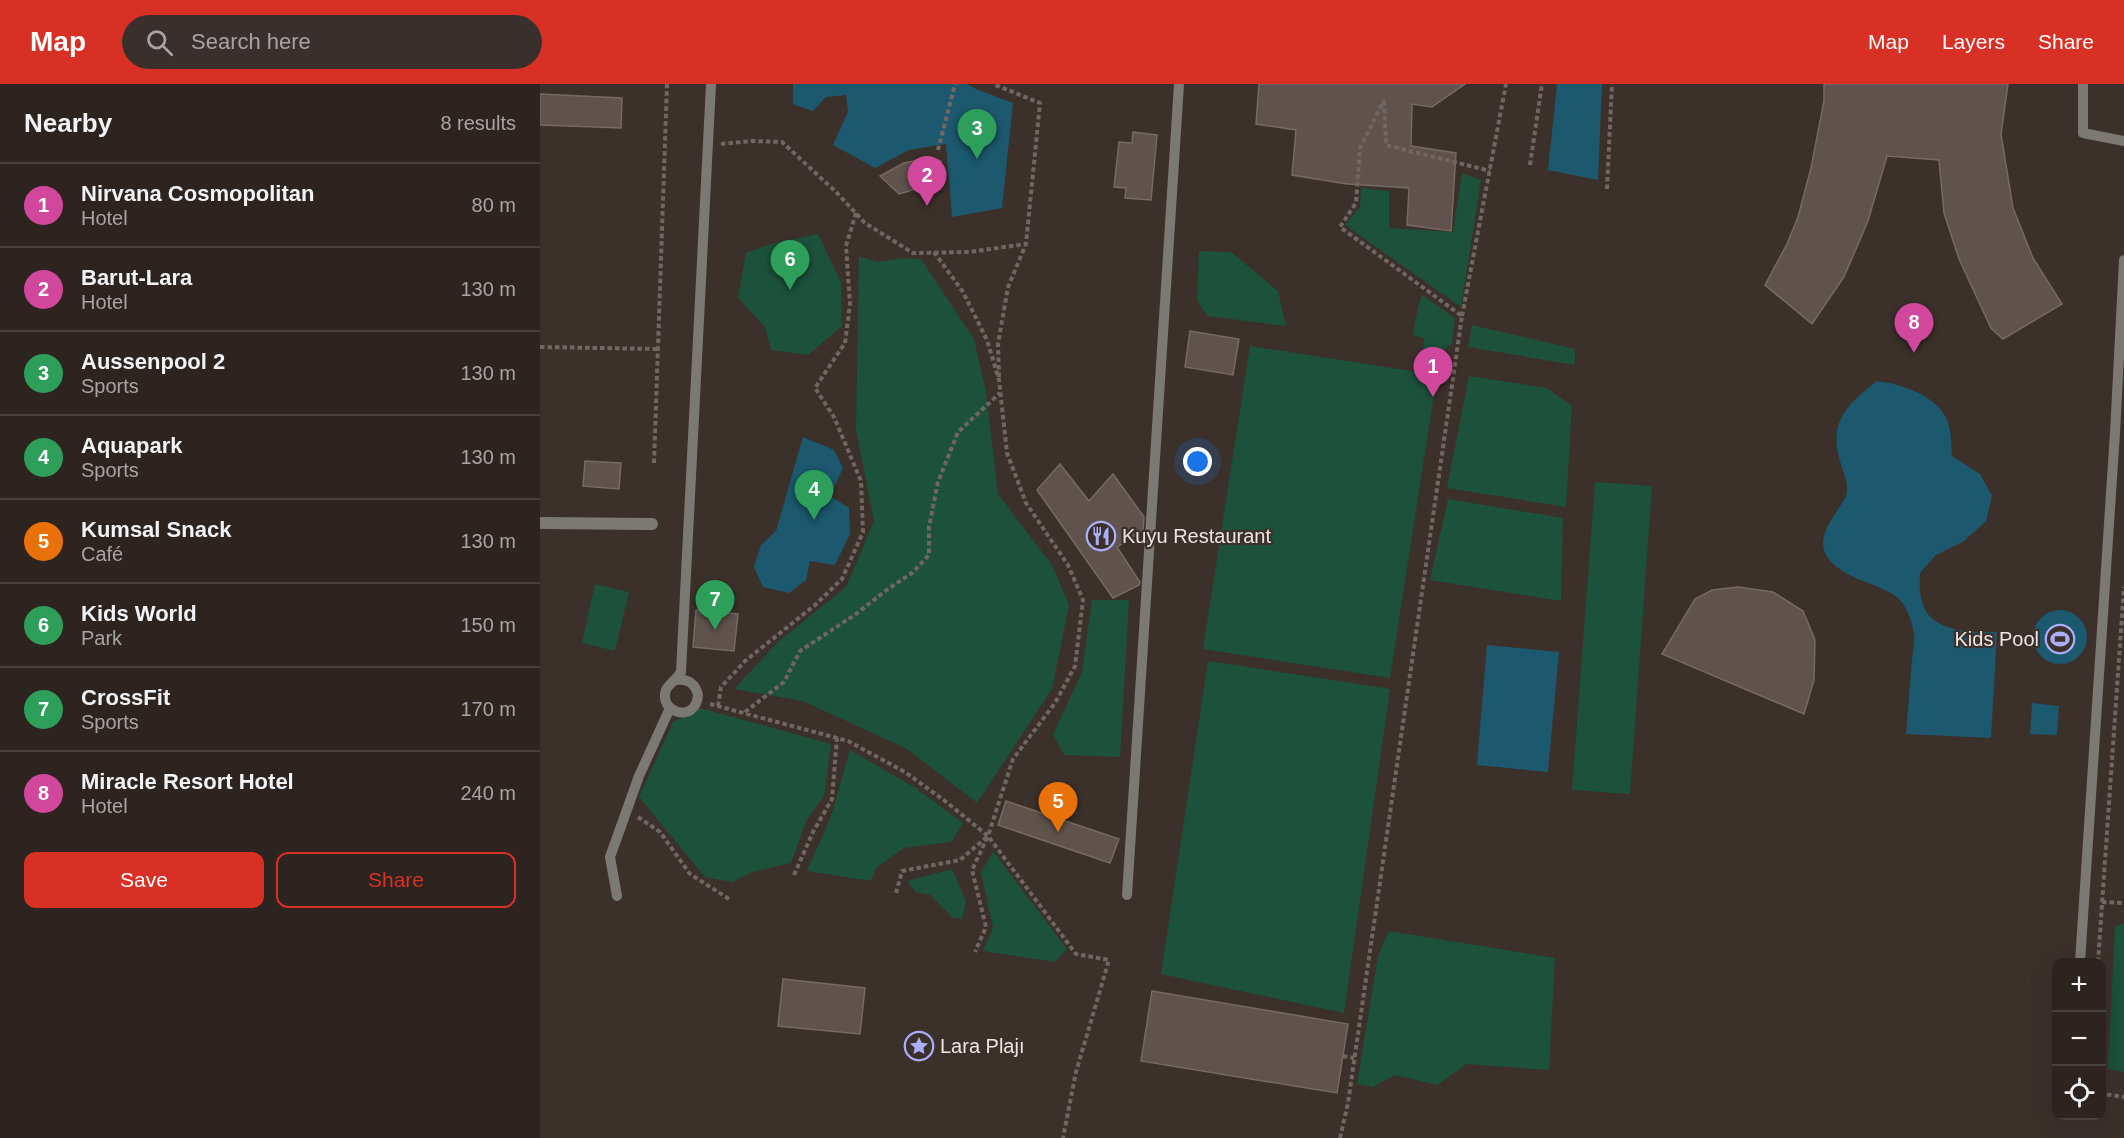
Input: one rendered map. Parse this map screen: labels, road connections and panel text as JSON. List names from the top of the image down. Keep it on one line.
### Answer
{"places":{"restaurant":["Kuyu Restaurant"],"sports":["Kids Pool"],"place":["Lara Plajı"]},"page":{"header":"Map","search":"Search here","nav":["Map","Layers","Share"],"heading":["Nearby","8 results"],"pins":["3","2","6","8","1","4","7","5"],"list":[{"mark":"1","name":"Nirvana Cosmopolitan","note":"Hotel","value":"80 m"},{"mark":"2","name":"Barut-Lara","note":"Hotel","value":"130 m"},{"mark":"3","name":"Aussenpool 2","note":"Sports","value":"130 m"},{"mark":"4","name":"Aquapark","note":"Sports","value":"130 m"},{"mark":"5","name":"Kumsal Snack","note":"Café","value":"130 m"},{"mark":"6","name":"Kids World","note":"Park","value":"150 m"},{"mark":"7","name":"CrossFit","note":"Sports","value":"170 m"},{"mark":"8","name":"Miracle Resort Hotel","note":"Hotel","value":"240 m"}],"buttons":["Save","Share"],"map_buttons":["+","−"]}}
